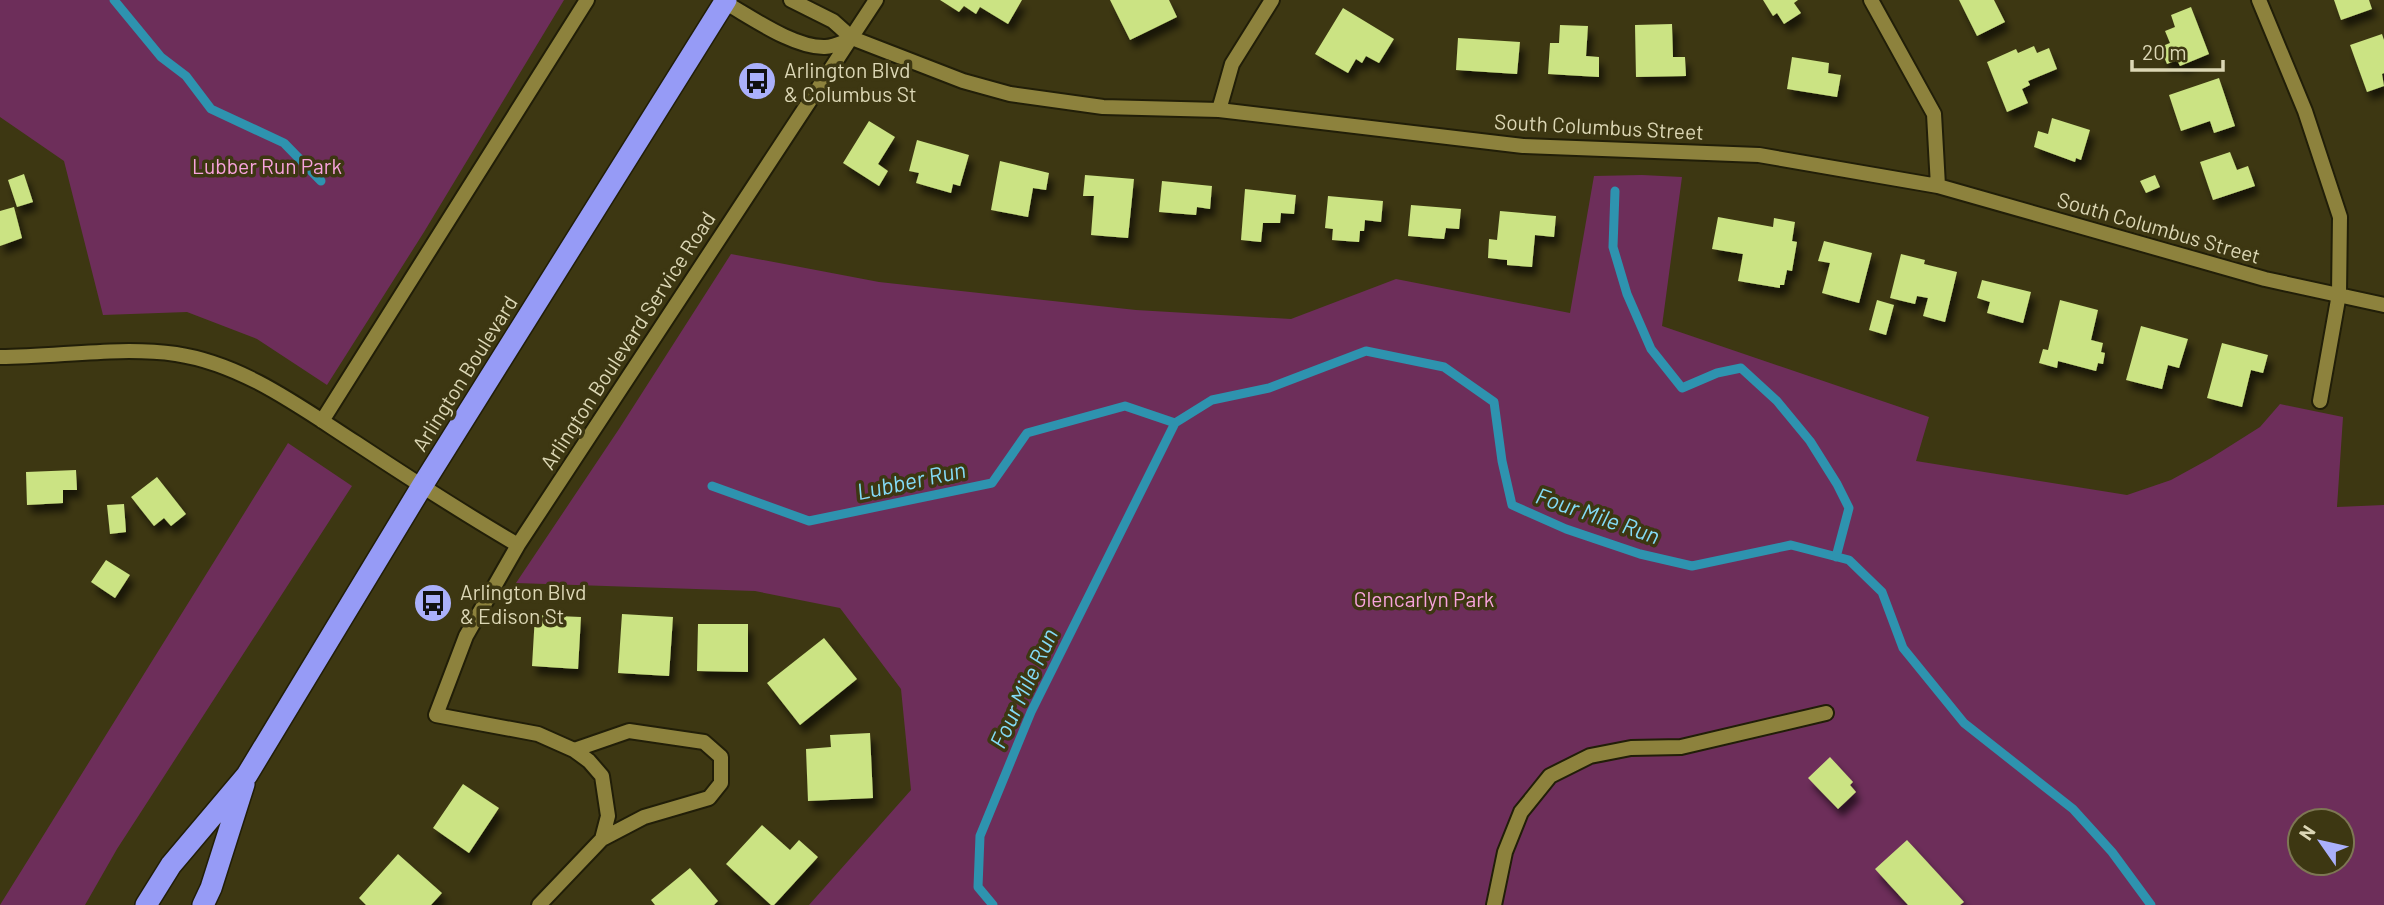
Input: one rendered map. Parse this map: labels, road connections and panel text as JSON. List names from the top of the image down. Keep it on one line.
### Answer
{"streets":{"highway":["Arlington Boulevard"],"street":["South Columbus Street","Arlington Boulevard Service Road"]},"crossings":[["South Columbus Street","Arlington Boulevard Service Road"]],"water":["Lubber Run","Four Mile Run"],"parks":["Lubber Run Park","Glencarlyn Park"],"places":{"bus stop":["Arlington Blvd & Columbus St","Arlington Blvd & Edison St"]},"scale_bar":"20 m","north":"top left"}
